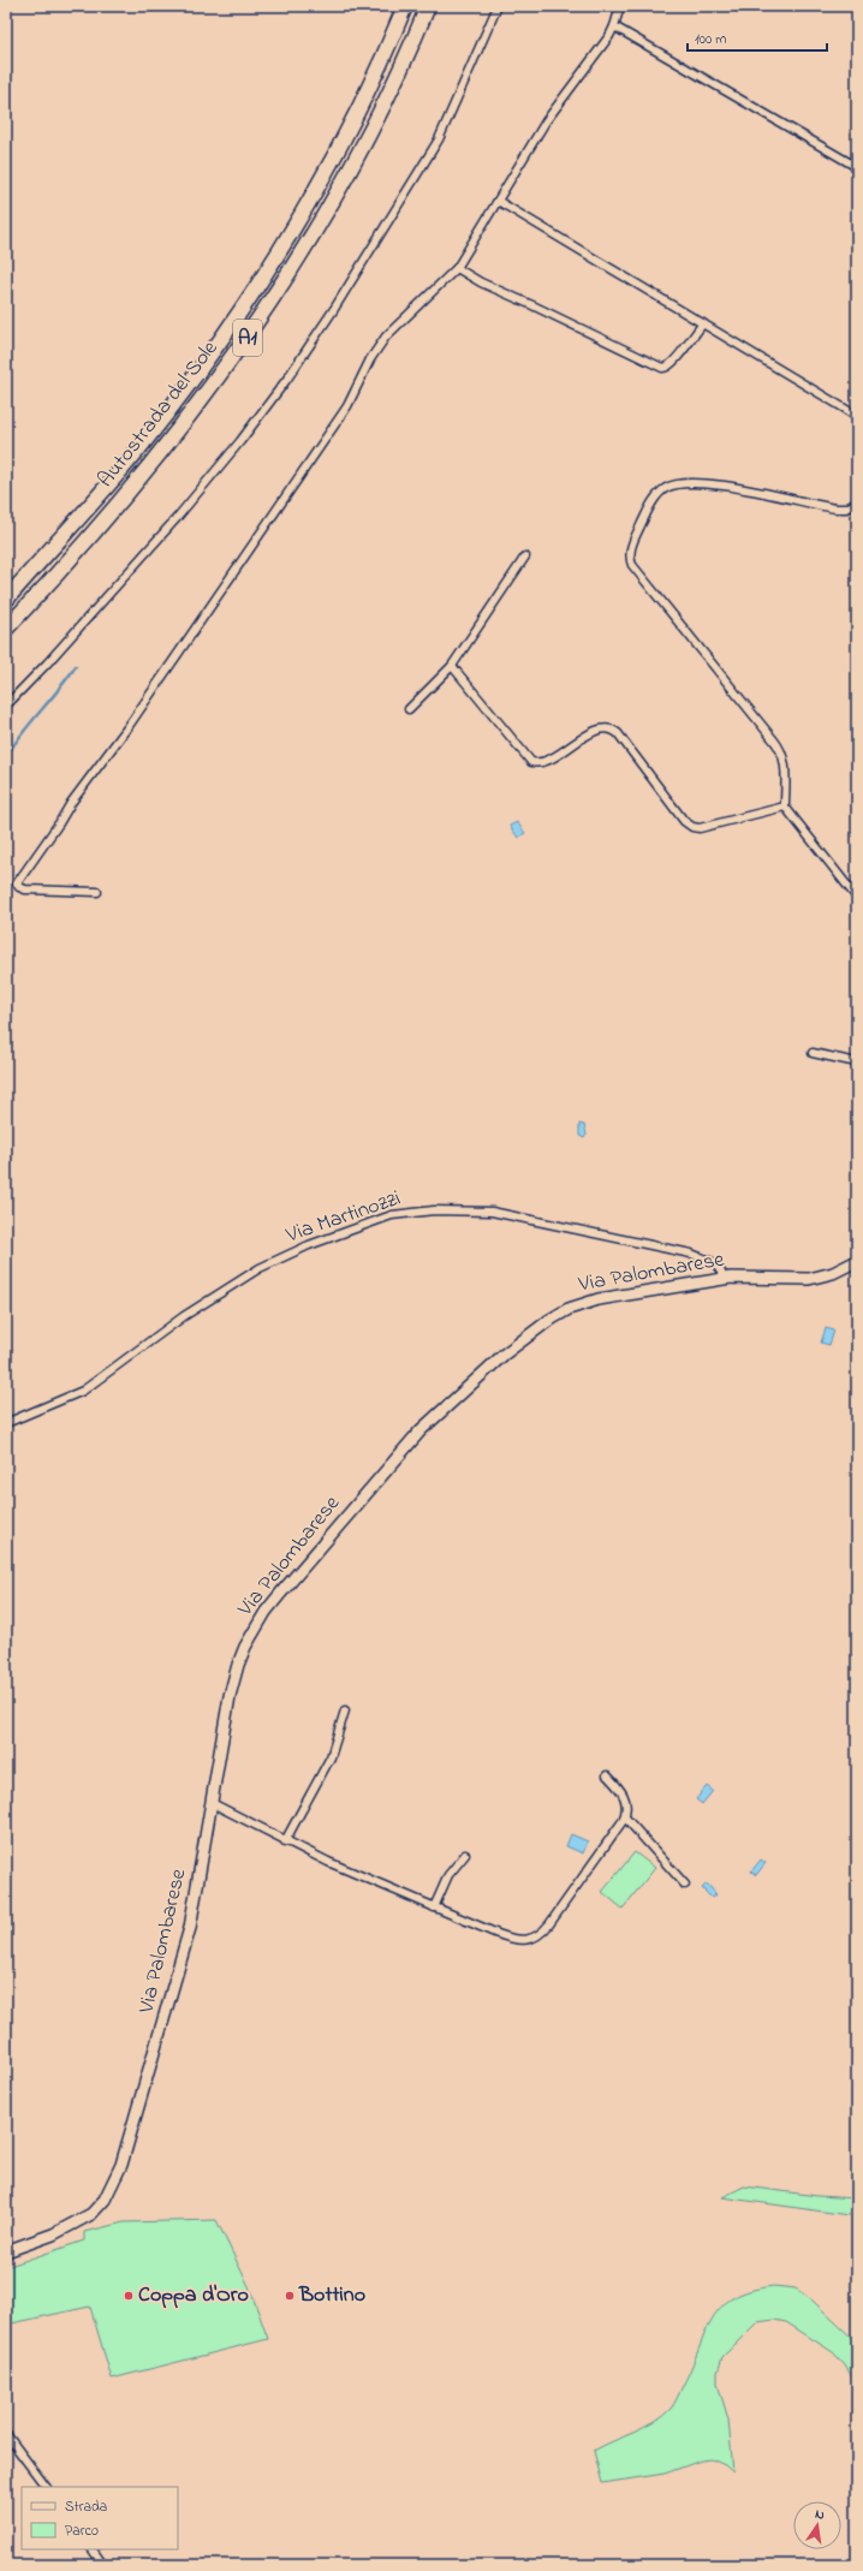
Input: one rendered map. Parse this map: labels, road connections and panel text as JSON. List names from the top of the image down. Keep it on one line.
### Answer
{"streets":{"highway":["A1","Autostrada del Sole"],"main road":["Via Palombarese"],"street":["Via Martinozzi"]},"crossings":[["Via Martinozzi","Via Palombarese"]],"places":["Coppa d'Oro","Bottino"],"legend":["Strada","Parco"],"scale_bar":"100 m","north":"top"}
